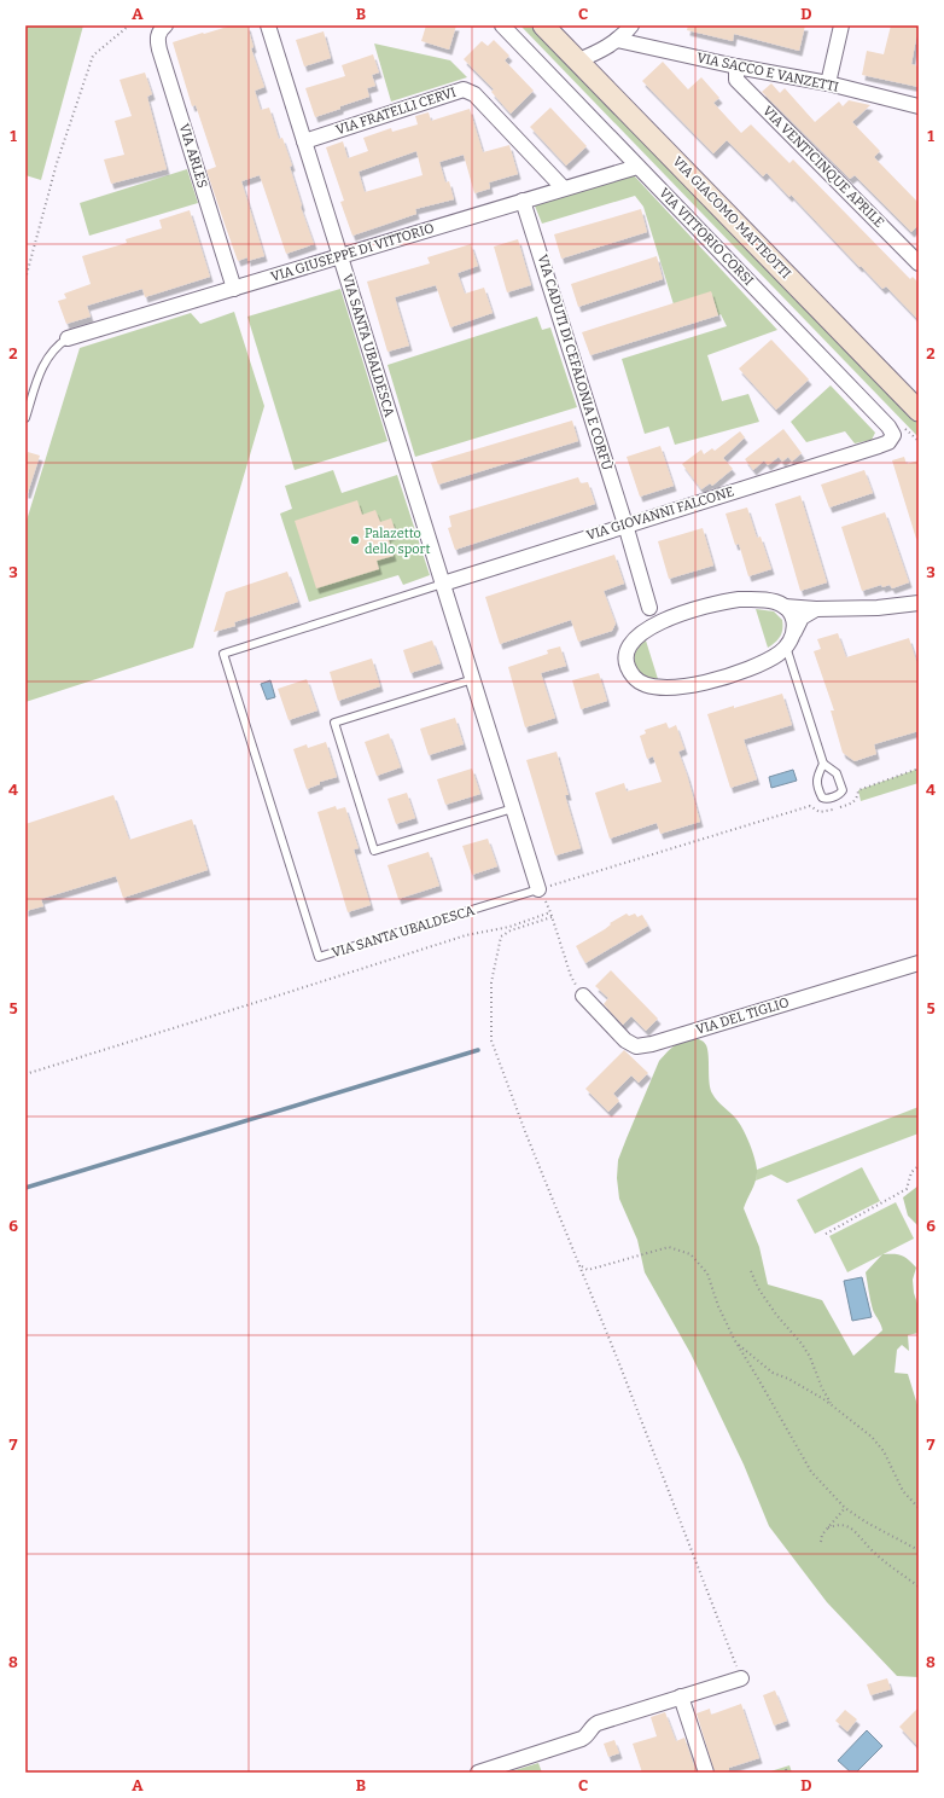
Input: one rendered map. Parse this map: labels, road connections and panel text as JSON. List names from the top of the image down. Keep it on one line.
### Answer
{"streets":{"main road":["VIA GIACOMO MATTEOTTI"],"street":["VIA SACCO E VANZETTI","VIA FRATELLI CERVI","VIA ARLES","VIA VENTICINQUE APRILE","VIA VITTORIO CORSI","VIA GIUSEPPE DI VITTORIO","VIA SANTA UBALDESCA","VIA CADUTI DI CEFALONIA E CORFÙ","VIA GIOVANNI FALCONE","VIA DEL TIGLIO"]},"crossings":[["VIA SACCO E VANZETTI","VIA VENTICINQUE APRILE"],["VIA FRATELLI CERVI","VIA GIUSEPPE DI VITTORIO"],["VIA FRATELLI CERVI","VIA SANTA UBALDESCA"],["VIA ARLES","VIA GIUSEPPE DI VITTORIO"],["VIA VITTORIO CORSI","VIA GIUSEPPE DI VITTORIO"],["VIA VITTORIO CORSI","VIA GIOVANNI FALCONE"],["VIA GIUSEPPE DI VITTORIO","VIA SANTA UBALDESCA"],["VIA GIUSEPPE DI VITTORIO","VIA CADUTI DI CEFALONIA E CORFÙ"],["VIA SANTA UBALDESCA","VIA GIOVANNI FALCONE"],["VIA CADUTI DI CEFALONIA E CORFÙ","VIA GIOVANNI FALCONE"]],"places":["Palazetto dello sport"],"grid":{"columns":["A","B","C","D"],"rows":["1","2","3","4","5","6","7","8"]}}
